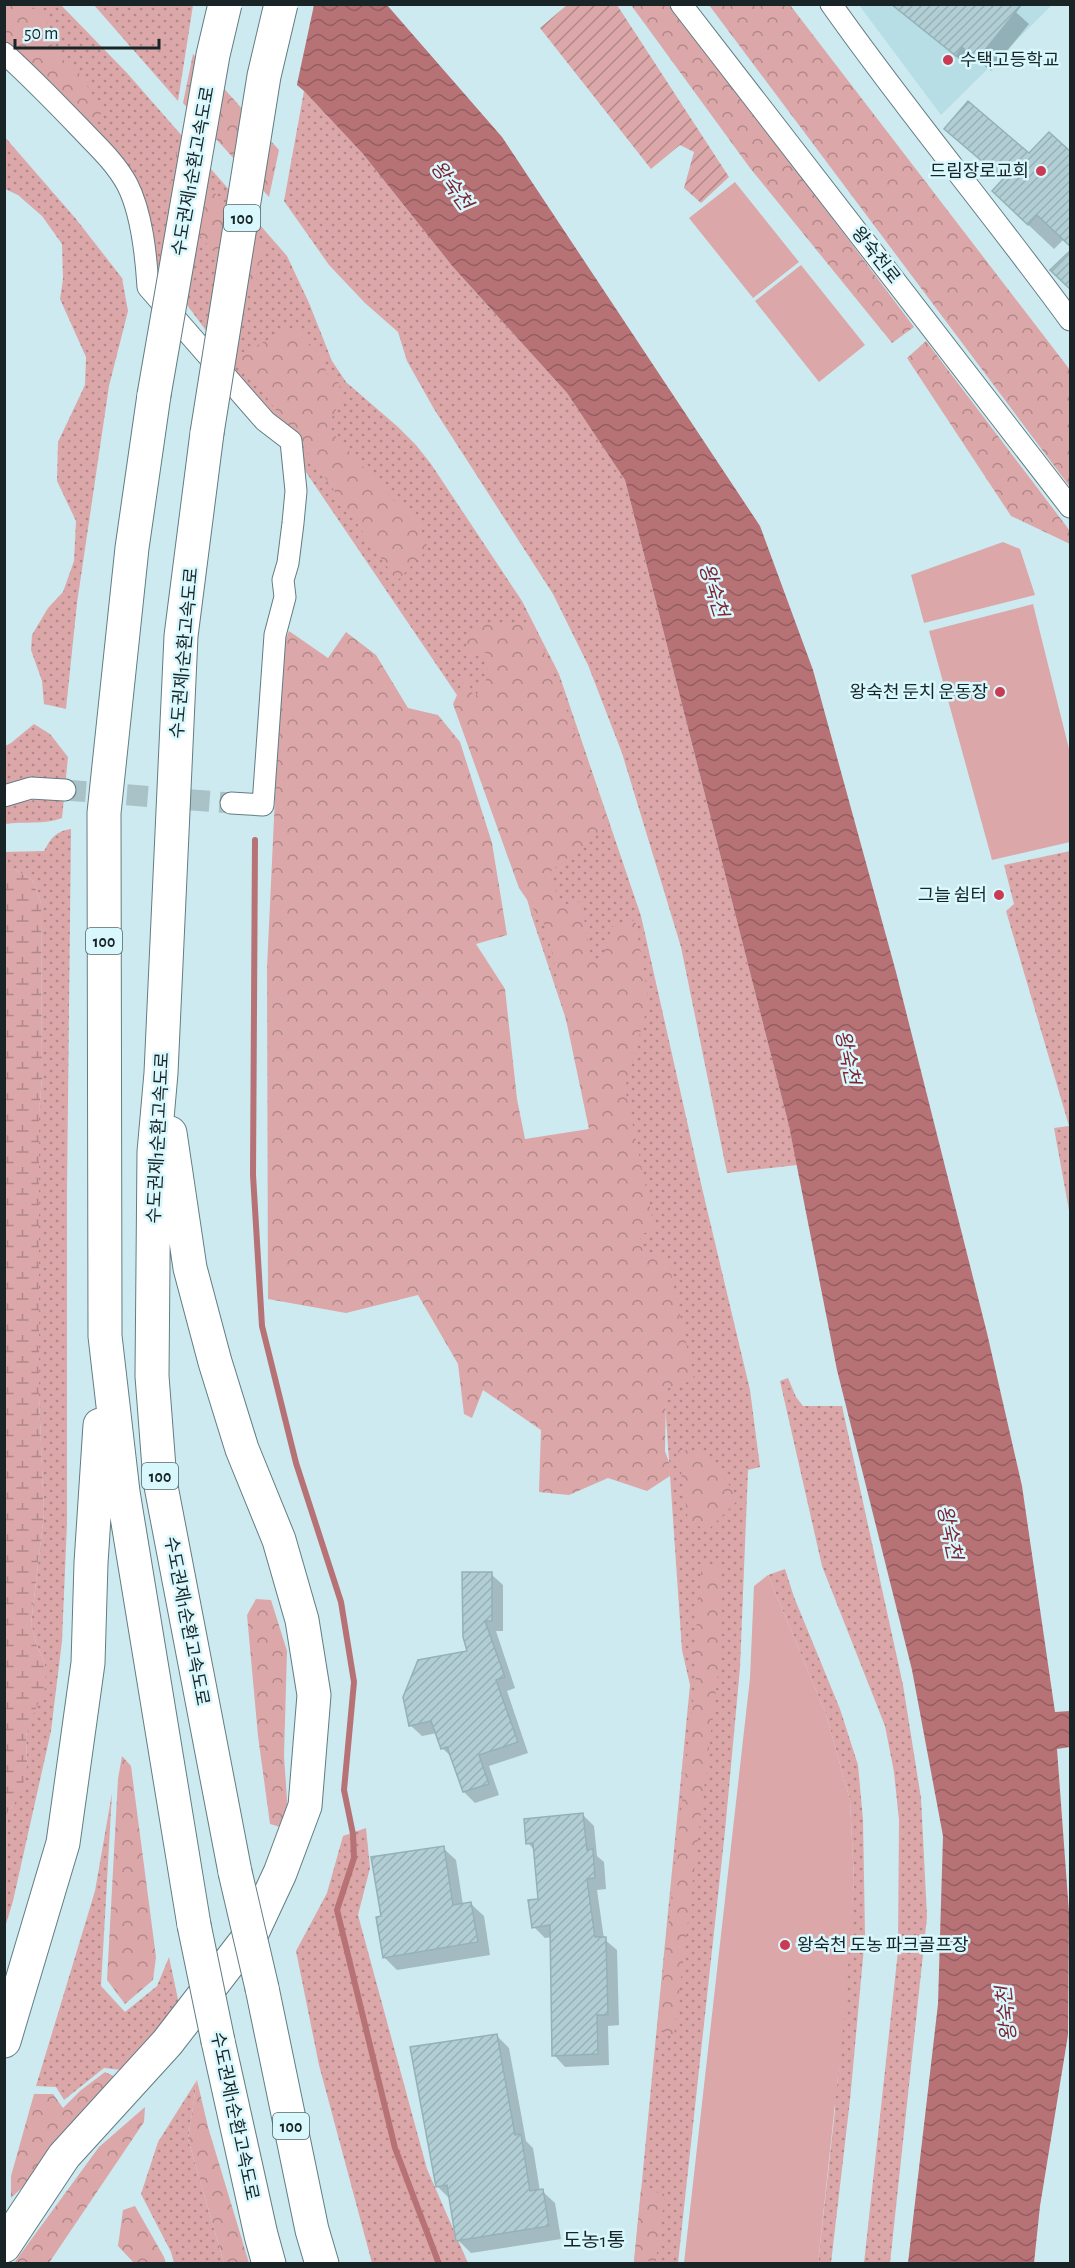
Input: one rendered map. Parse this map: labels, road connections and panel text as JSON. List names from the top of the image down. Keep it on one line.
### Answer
{"streets":{"highway":["수도권제1순환고속도로","100"],"street":["왕숙천로"]},"districts":["도농1통"],"water":["왕숙천"],"places":["수택고등학교","드림장로교회","왕숙천 둔치 운동장","그늘 쉼터","왕숙천 도농 파크골프장"],"scale_bar":"50 m"}
